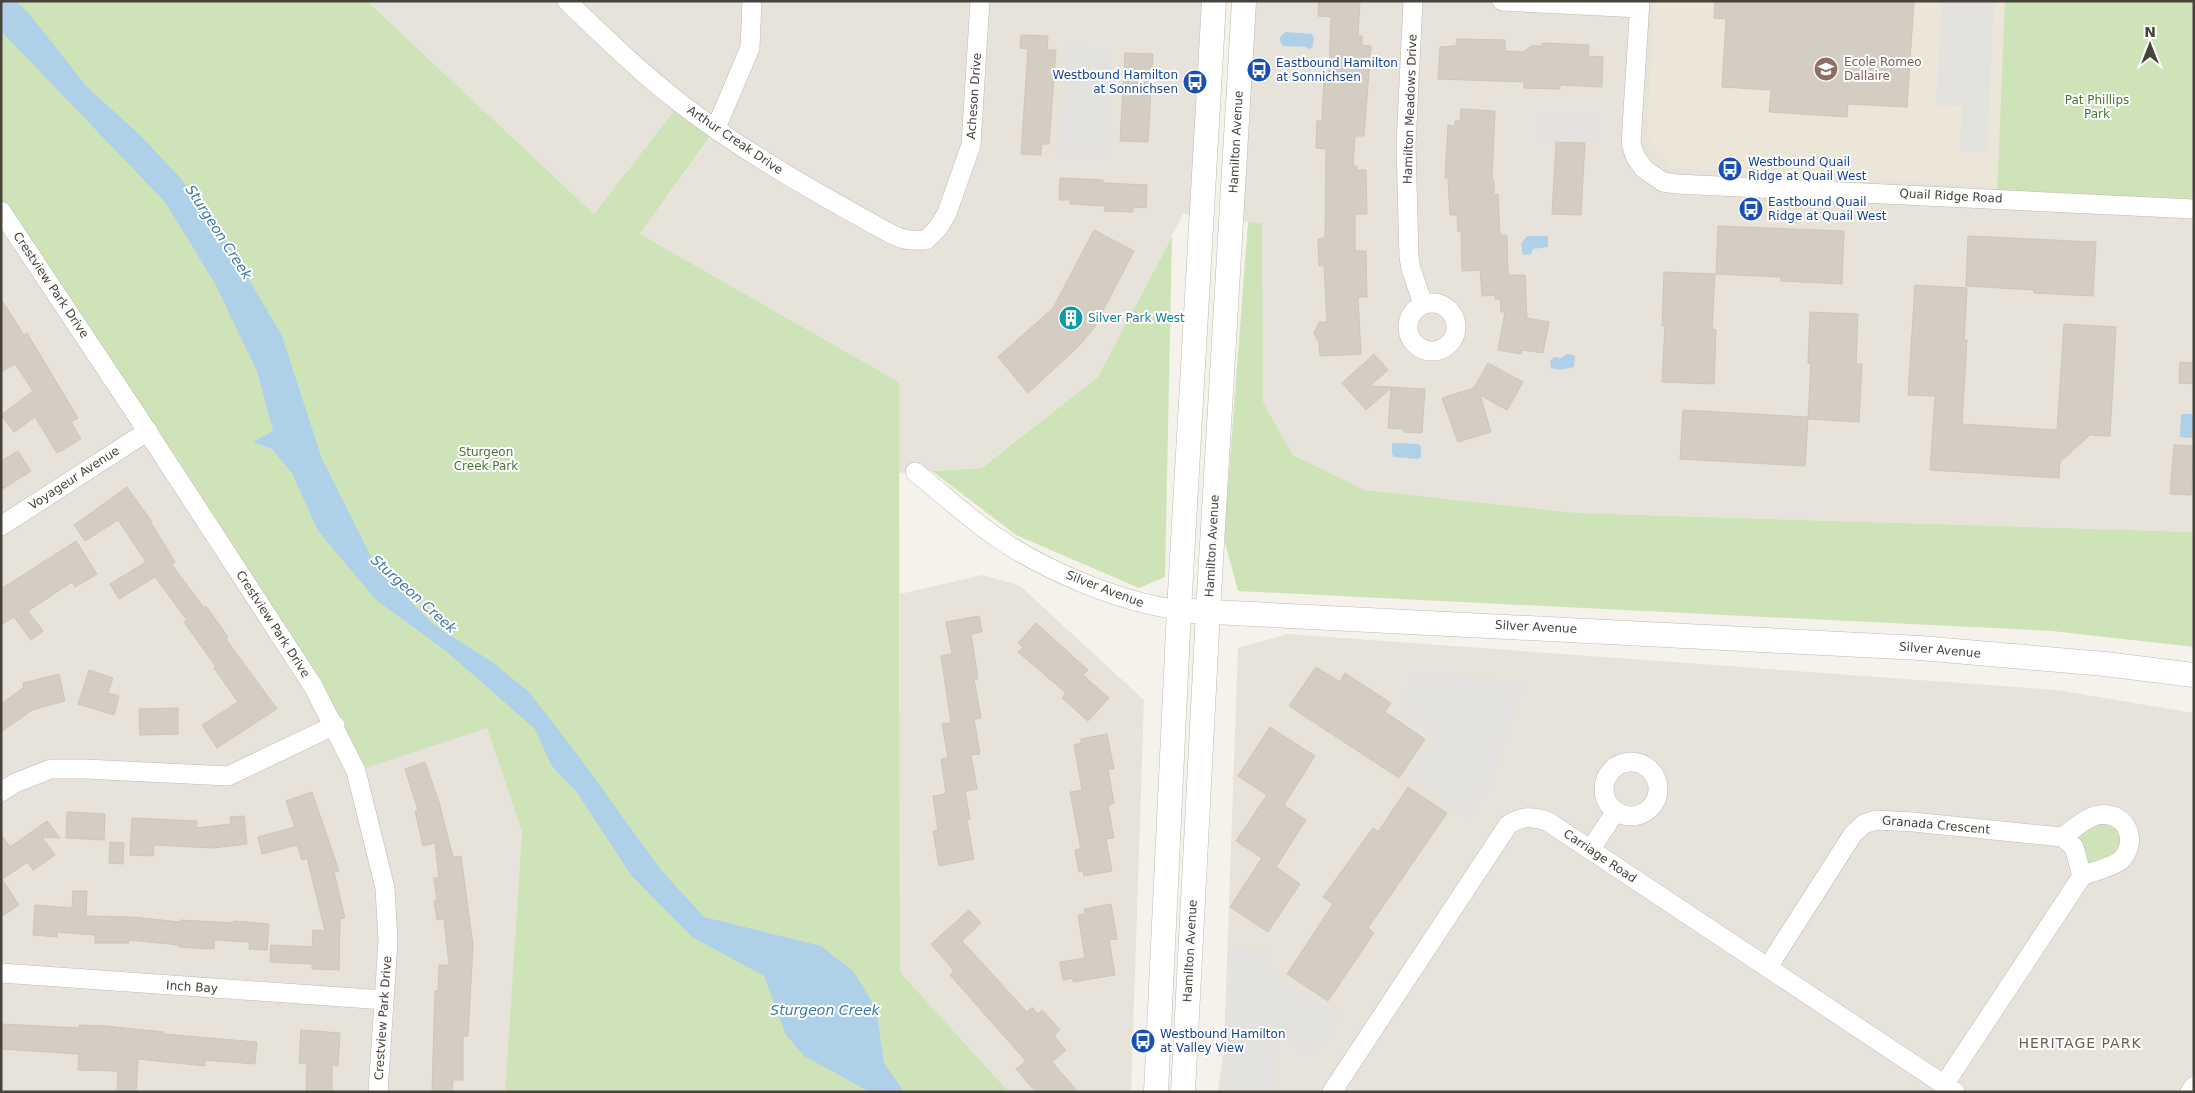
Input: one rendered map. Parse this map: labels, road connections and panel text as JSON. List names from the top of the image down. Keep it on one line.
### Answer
{"streets":{"street":["Acheson Drive","Hamilton Meadows Drive","Arthur Creak Drive","Hamilton Avenue","Quail Ridge Road","Crestview Park Drive","Voyageur Avenue","Silver Avenue","Granada Crescent","Carriage Road","Inch Bay"]},"crossings":[["Acheson Drive","Arthur Creak Drive"],["Hamilton Avenue","Silver Avenue"],["Crestview Park Drive","Voyageur Avenue"],["Crestview Park Drive","Inch Bay"],["Granada Crescent","Carriage Road"]],"districts":["HERITAGE PARK"],"water":["Sturgeon Creek"],"parks":["Pat Phillips Park","Sturgeon Creek Park"],"places":{"school or university":["Ecole Romeo Dallaire"],"bus stop":["Eastbound Hamilton at Sonnichsen","Westbound Hamilton at Sonnichsen","Westbound Quail Ridge at Quail West","Eastbound Quail Ridge at Quail West","Westbound Hamilton at Valley View"],"building":["Silver Park West"]},"north":"top"}
